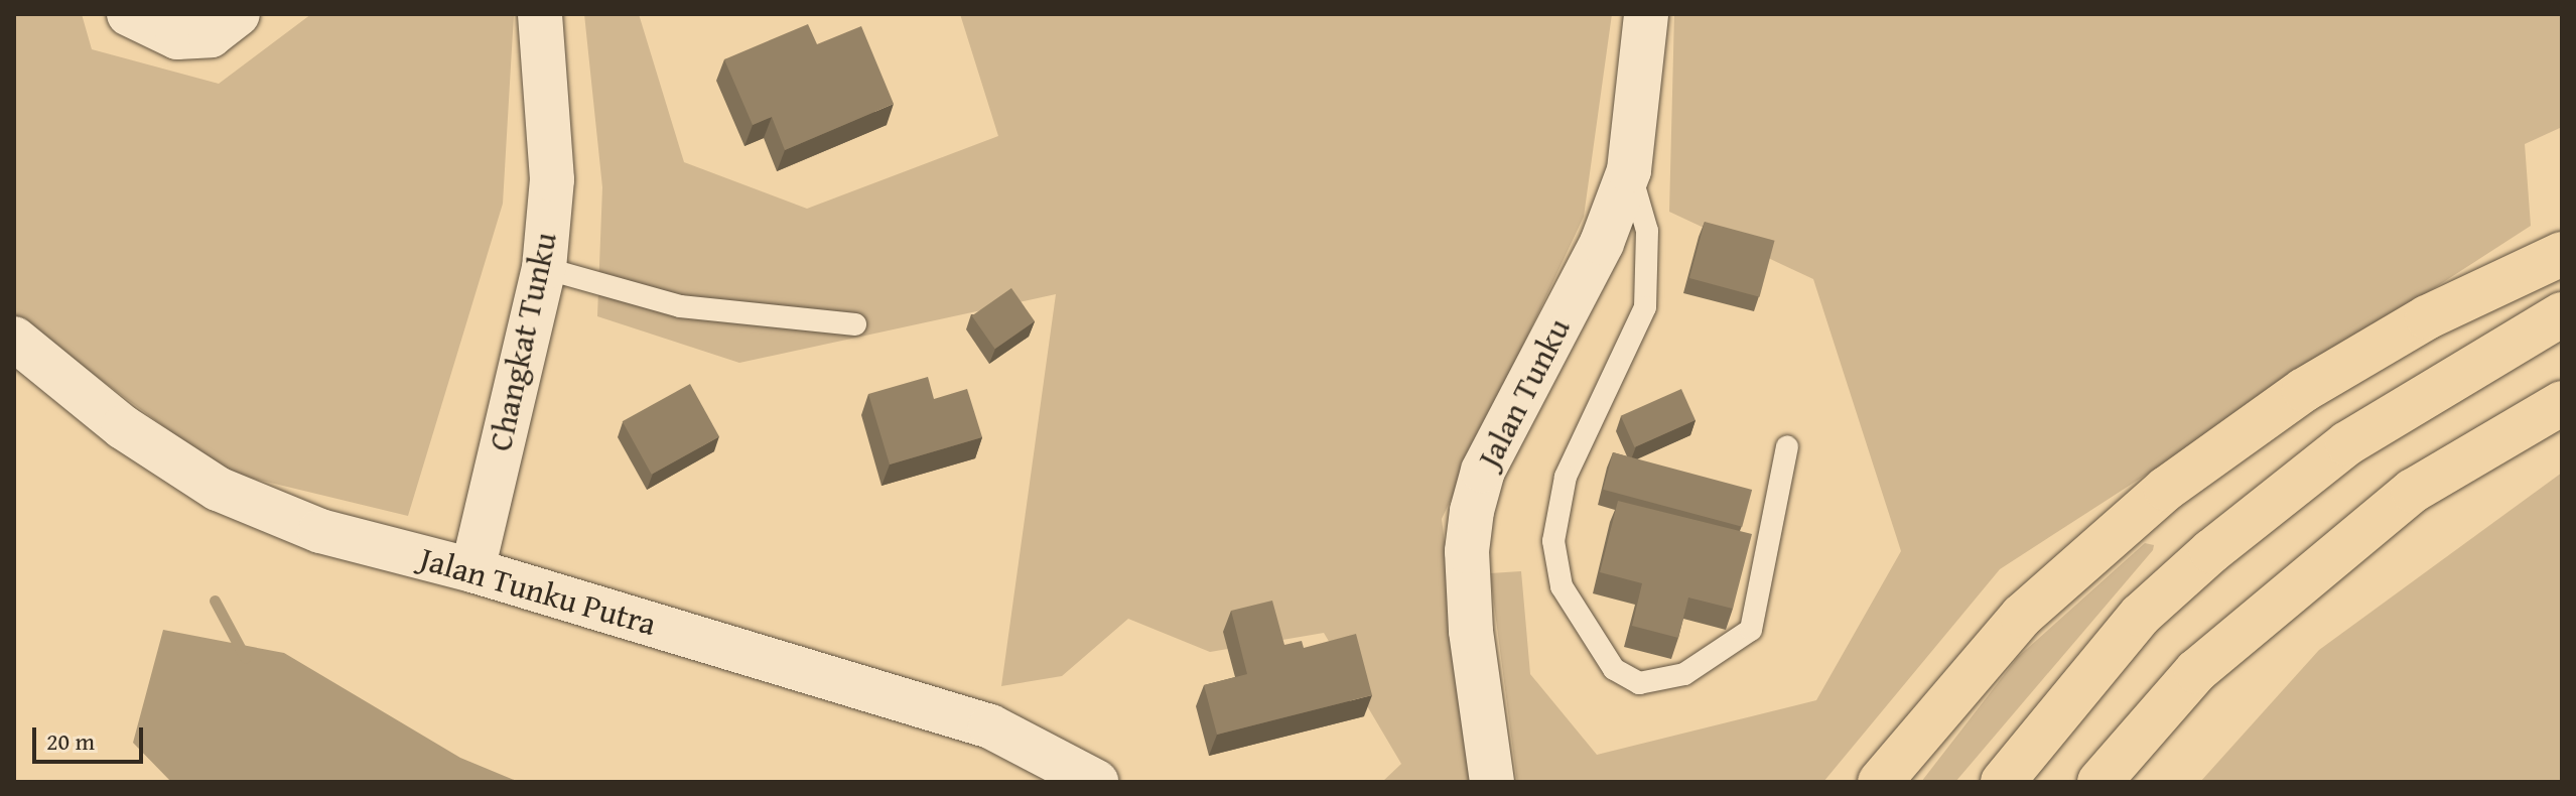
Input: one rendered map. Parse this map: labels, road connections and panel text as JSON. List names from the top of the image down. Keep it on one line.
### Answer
{"streets":{"street":["Changkat Tunku","Jalan Tunku","Jalan Tunku Putra"]},"crossings":[["Changkat Tunku","Jalan Tunku Putra"]],"scale_bar":"20 m"}
